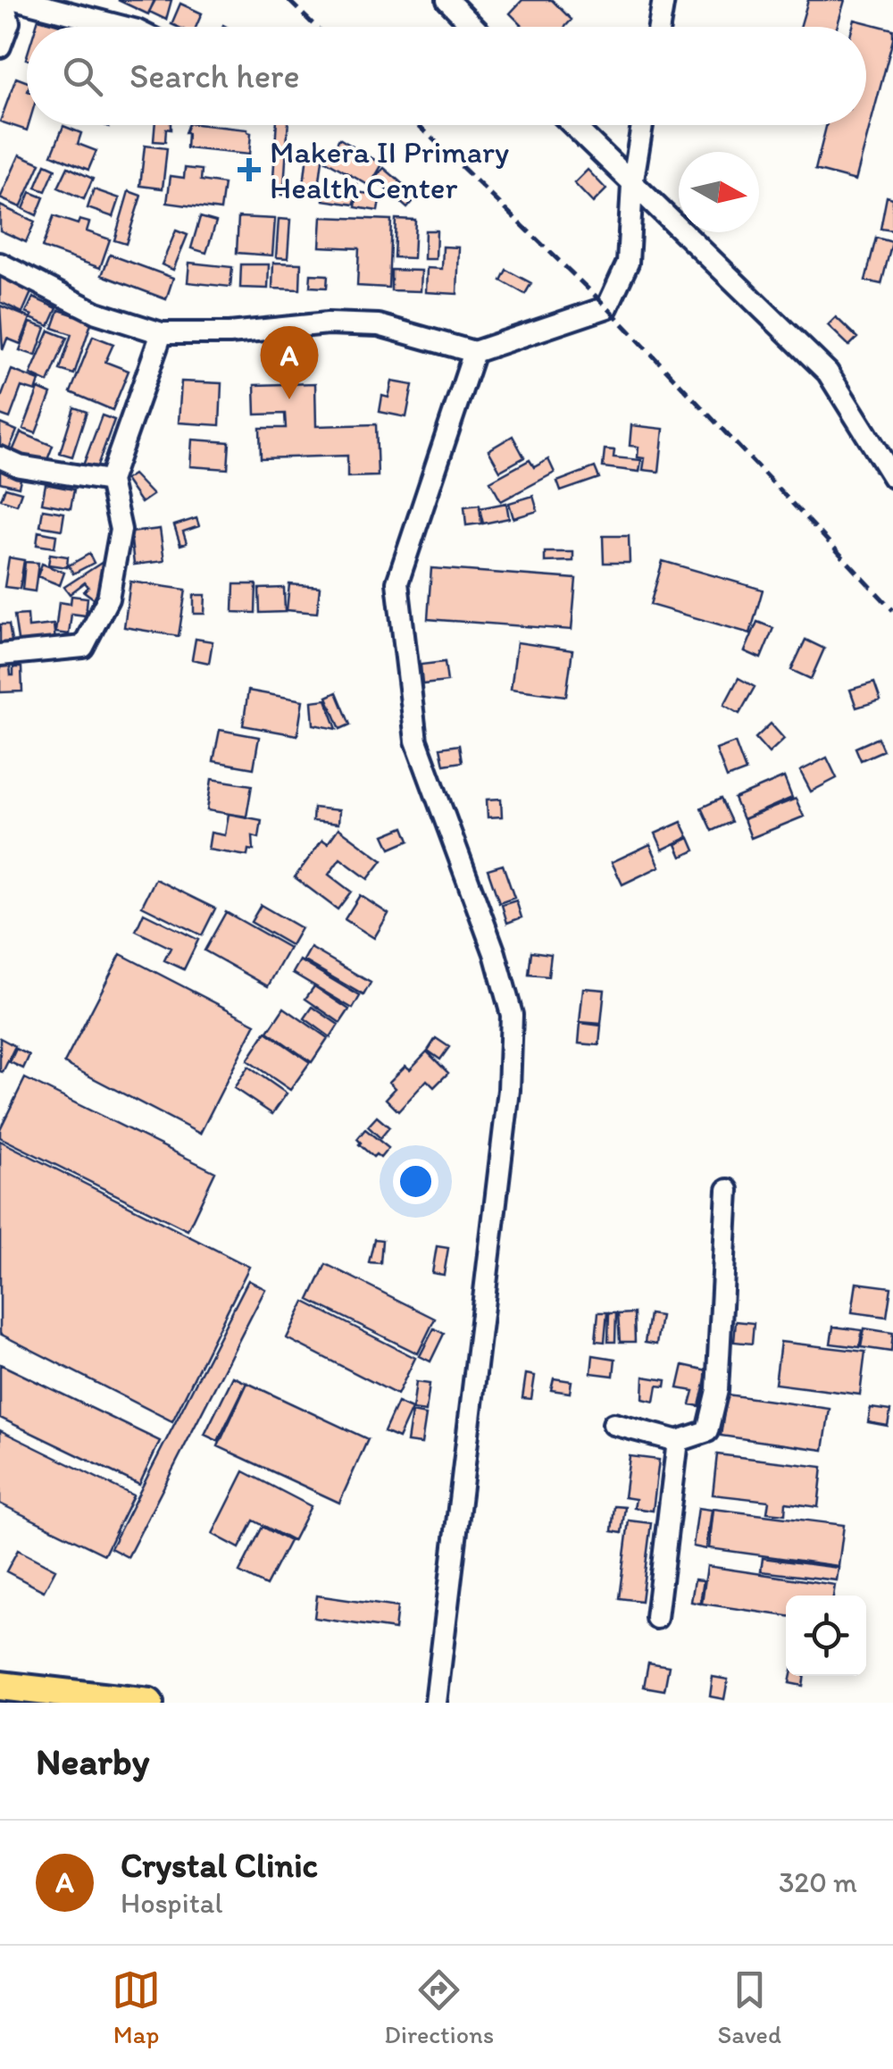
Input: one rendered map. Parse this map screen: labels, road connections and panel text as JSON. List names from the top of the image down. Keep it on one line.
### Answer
{"places":{"health":["Makera II Primary Health Center"]},"north":"right","page":{"search":"Search here","pins":"A","heading":"Nearby","list":[{"mark":"A","name":"Crystal Clinic","note":"Hospital","value":"320 m"}],"nav":["Map","Directions","Saved"]}}
